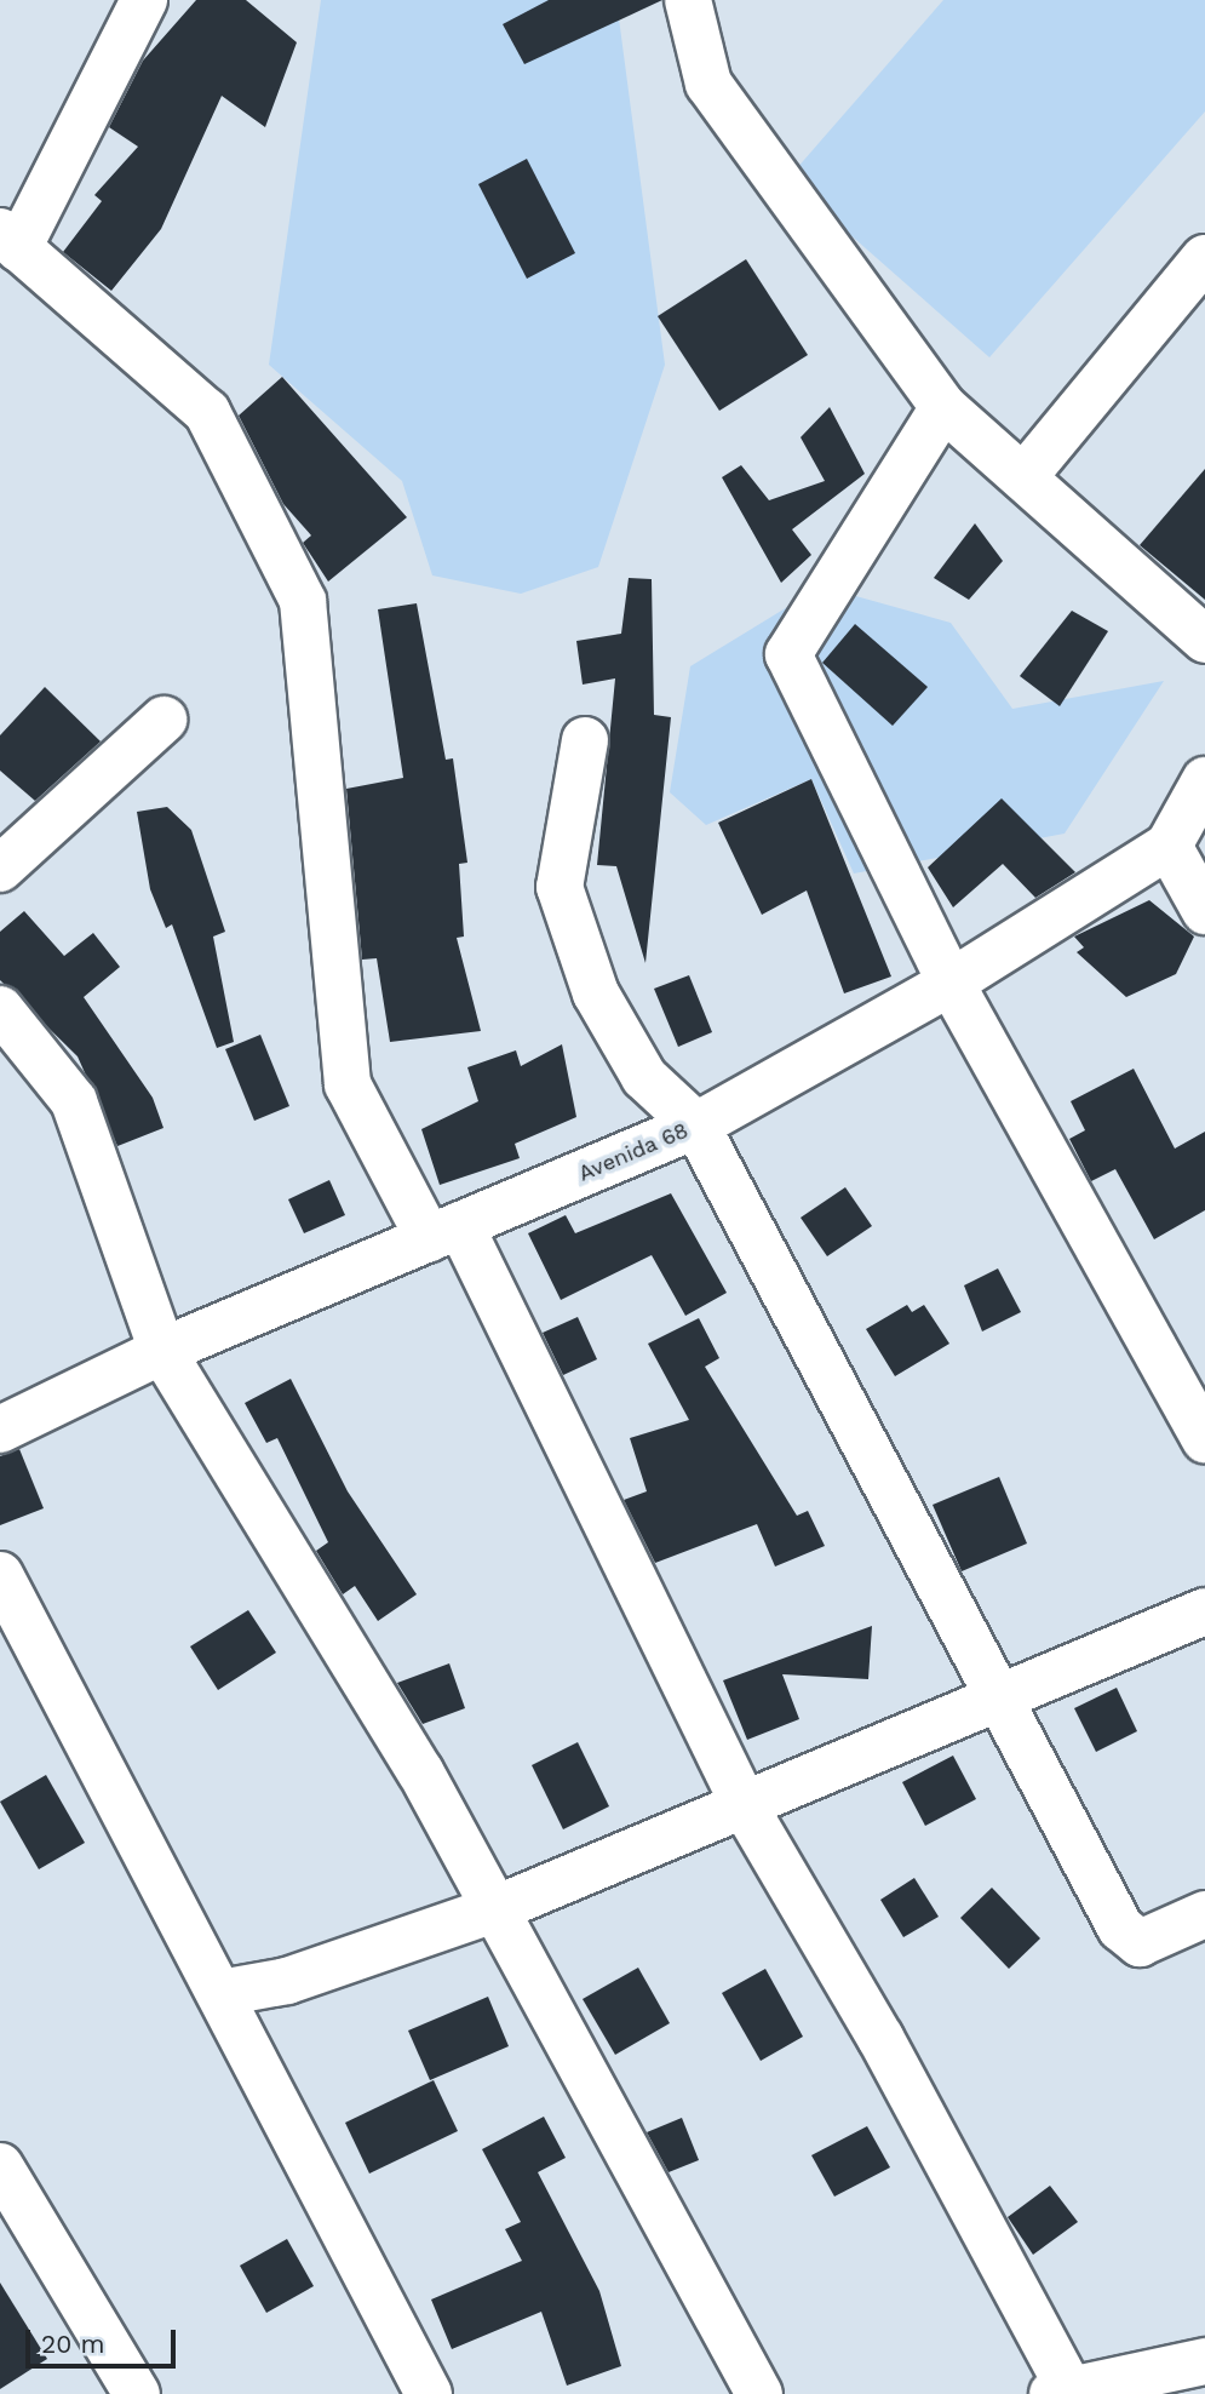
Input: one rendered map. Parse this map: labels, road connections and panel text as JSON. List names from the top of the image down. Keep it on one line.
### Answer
{"streets":{"street":["Avenida 68"]},"scale_bar":"20 m"}
